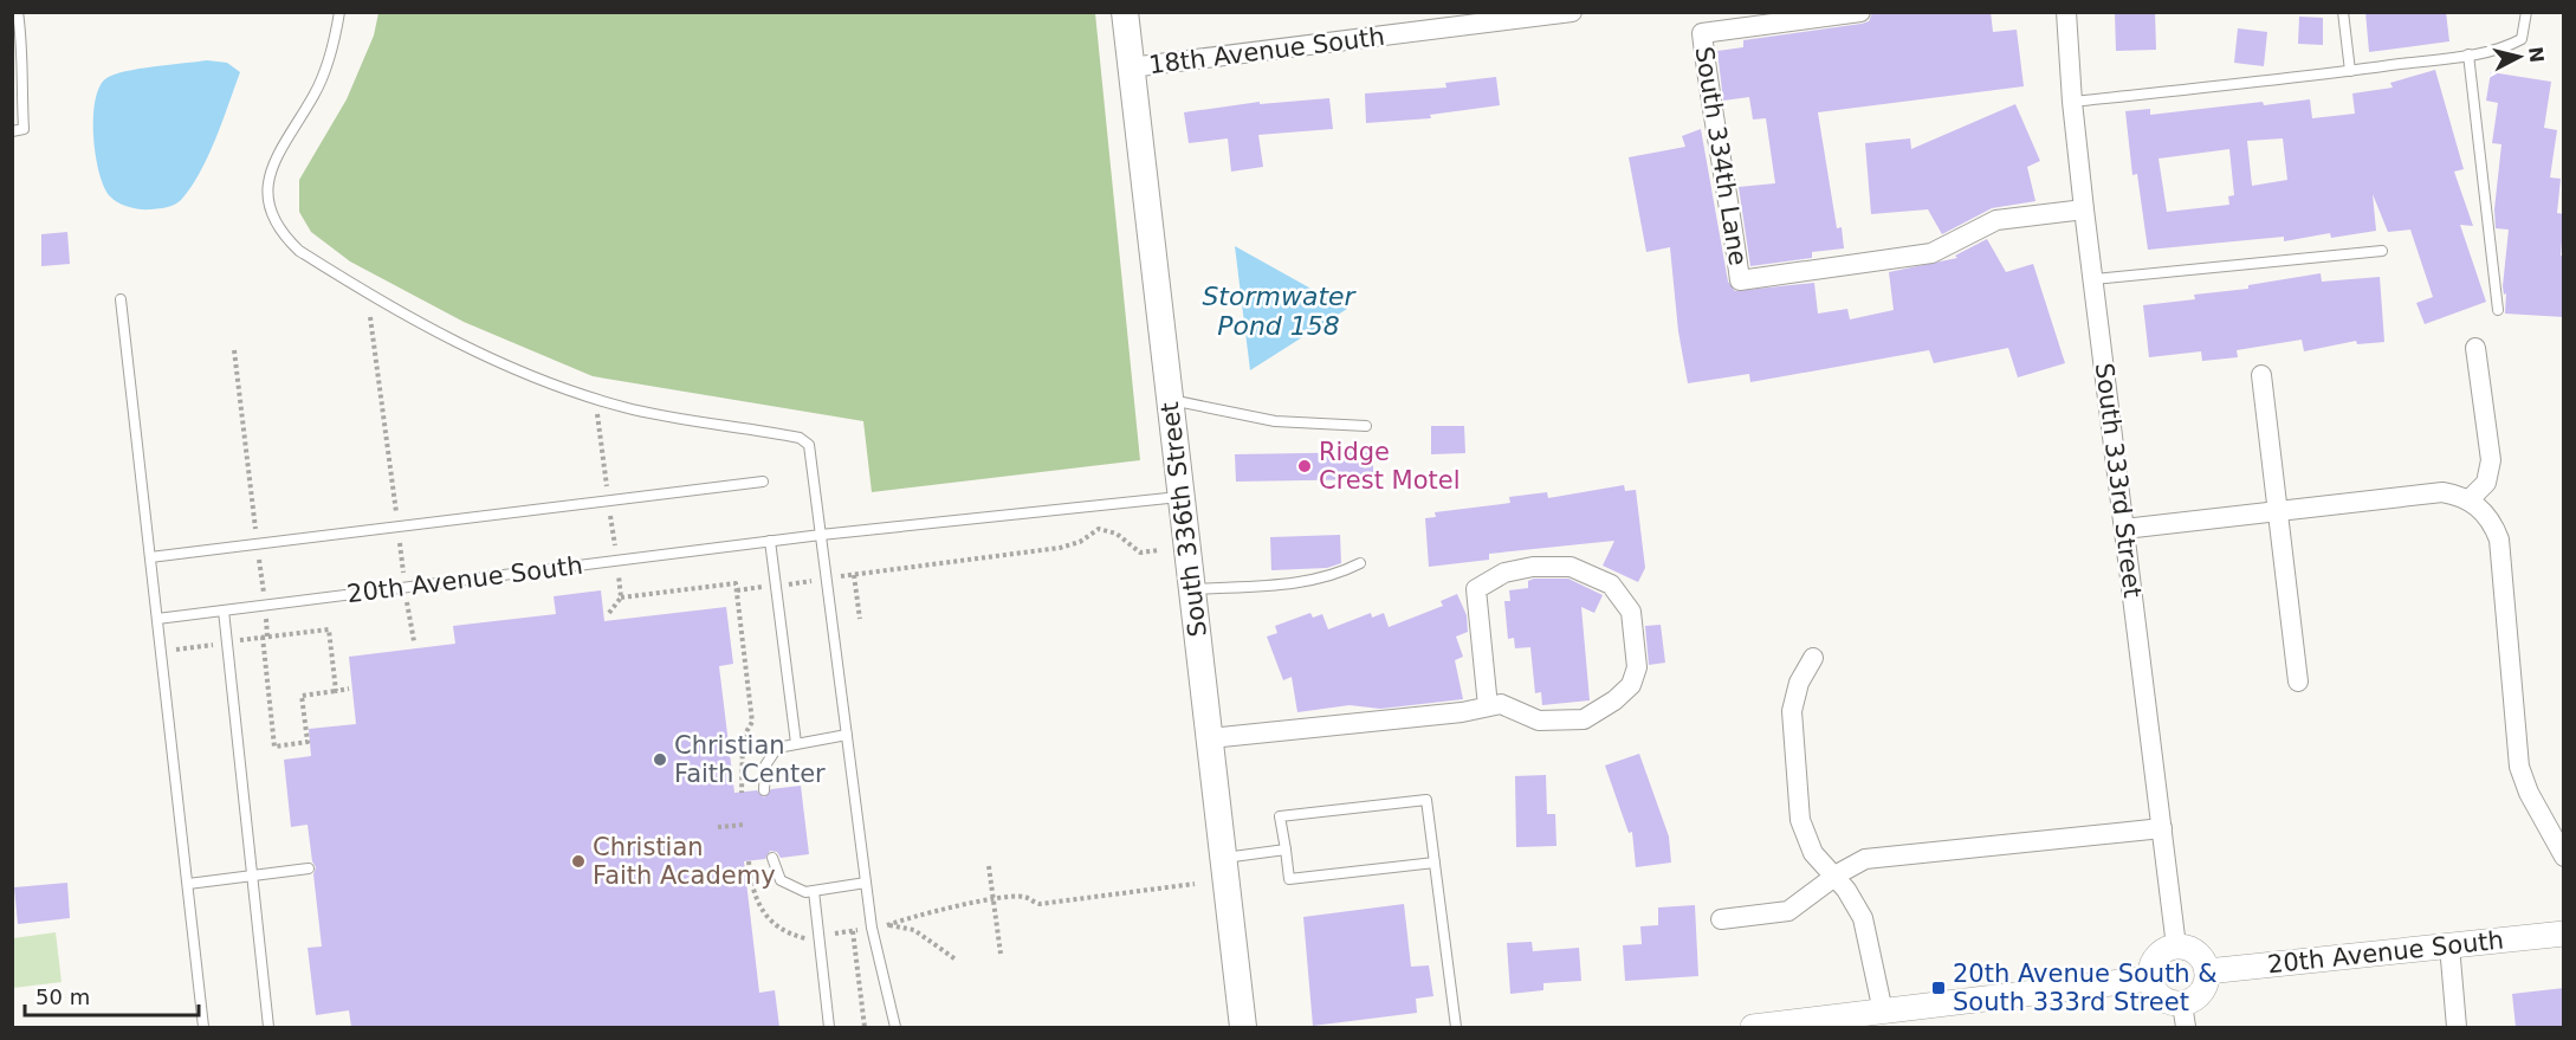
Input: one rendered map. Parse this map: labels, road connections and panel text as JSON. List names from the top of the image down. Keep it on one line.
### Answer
{"streets":{"main road":["South 336th Street"],"street":["18th Avenue South","South 334th Lane","South 333rd Street","20th Avenue South"]},"crossings":[["18th Avenue South","South 336th Street"],["South 334th Lane","South 333rd Street"],["South 333rd Street","20th Avenue South"],["South 336th Street","20th Avenue South"]],"water":["Stormwater Pond 158"],"places":{"other":["Ridge Crest Motel","Christian Faith Center","Christian Faith Academy"],"transit":["20th Avenue South & South 333rd Street"]},"scale_bar":"50 m","north":"right"}
